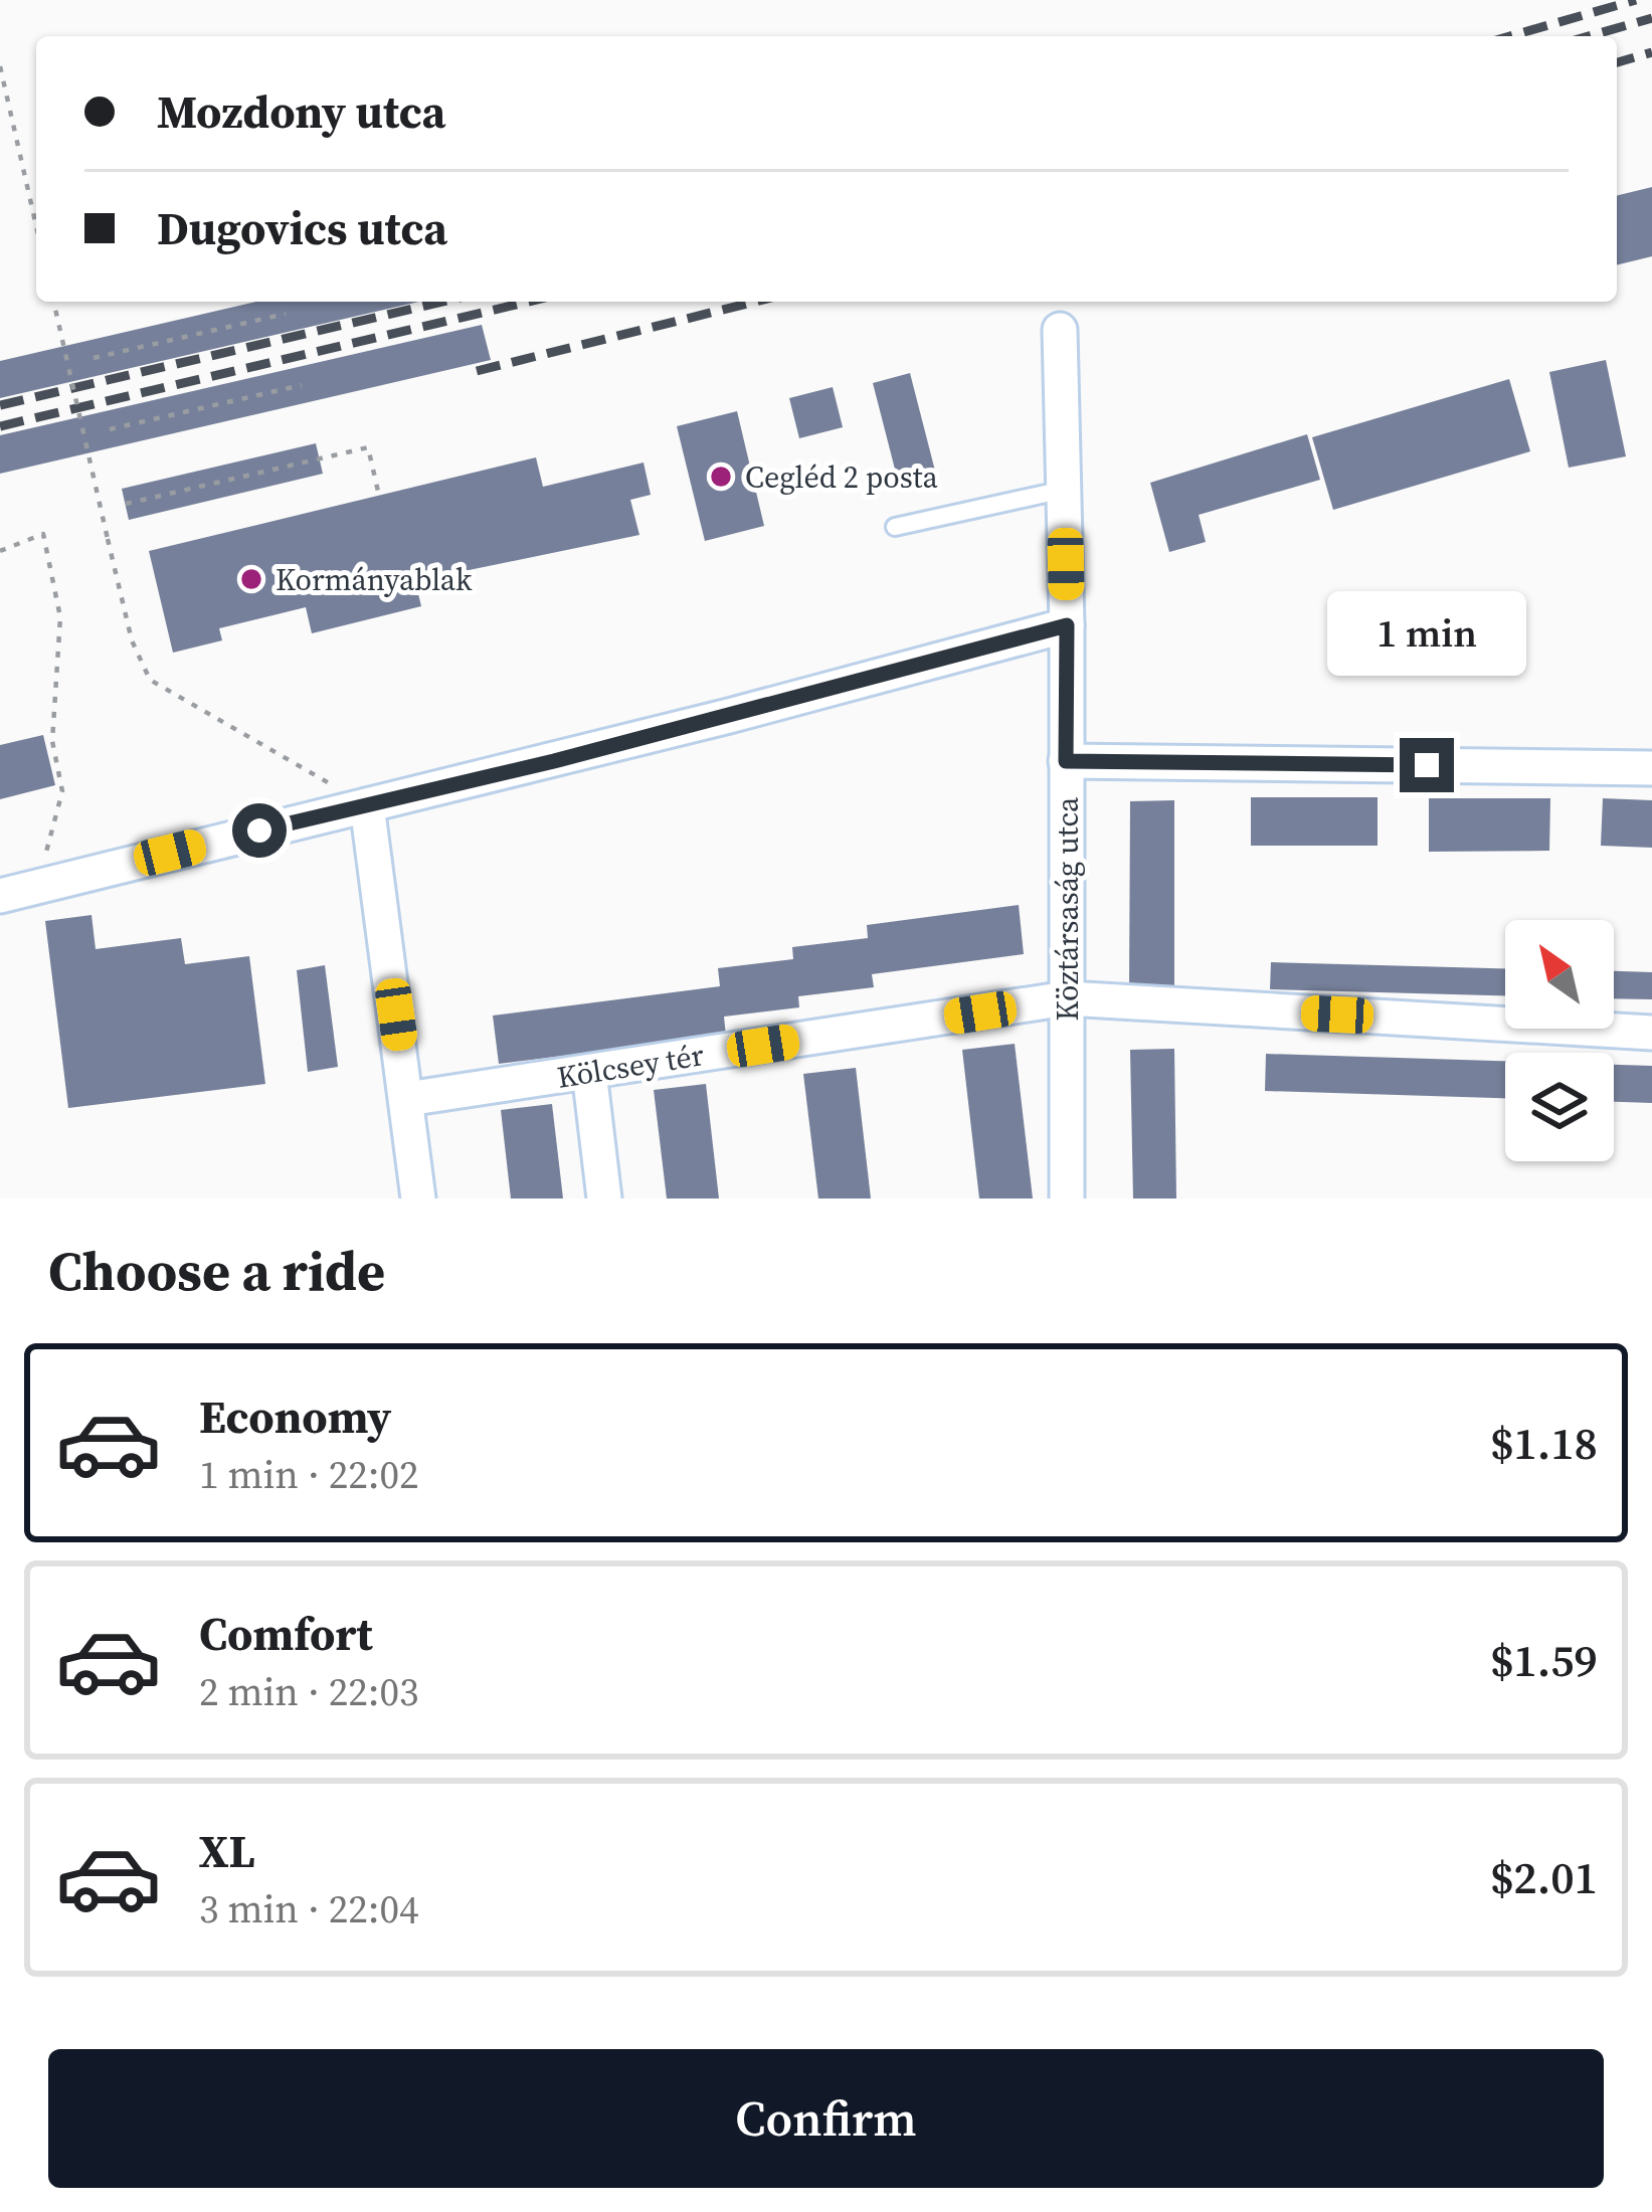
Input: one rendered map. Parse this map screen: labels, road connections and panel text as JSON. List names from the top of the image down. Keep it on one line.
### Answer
{"streets":{"street":["Köztársaság utca","Kölcsey tér"]},"crossings":[["Köztársaság utca","Kölcsey tér"]],"places":["Cegléd 2 posta","Kormányablak"],"north":"top left","page":{"banner":["Mozdony utca","Dugovics utca"],"bubble":"1 min","heading":"Choose a ride","list":[{"name":"Economy","note":"1 min · 22:02","value":"$1.18"},{"name":"Comfort","note":"2 min · 22:03","value":"$1.59"},{"name":"XL","note":"3 min · 22:04","value":"$2.01"}],"buttons":"Confirm"}}
